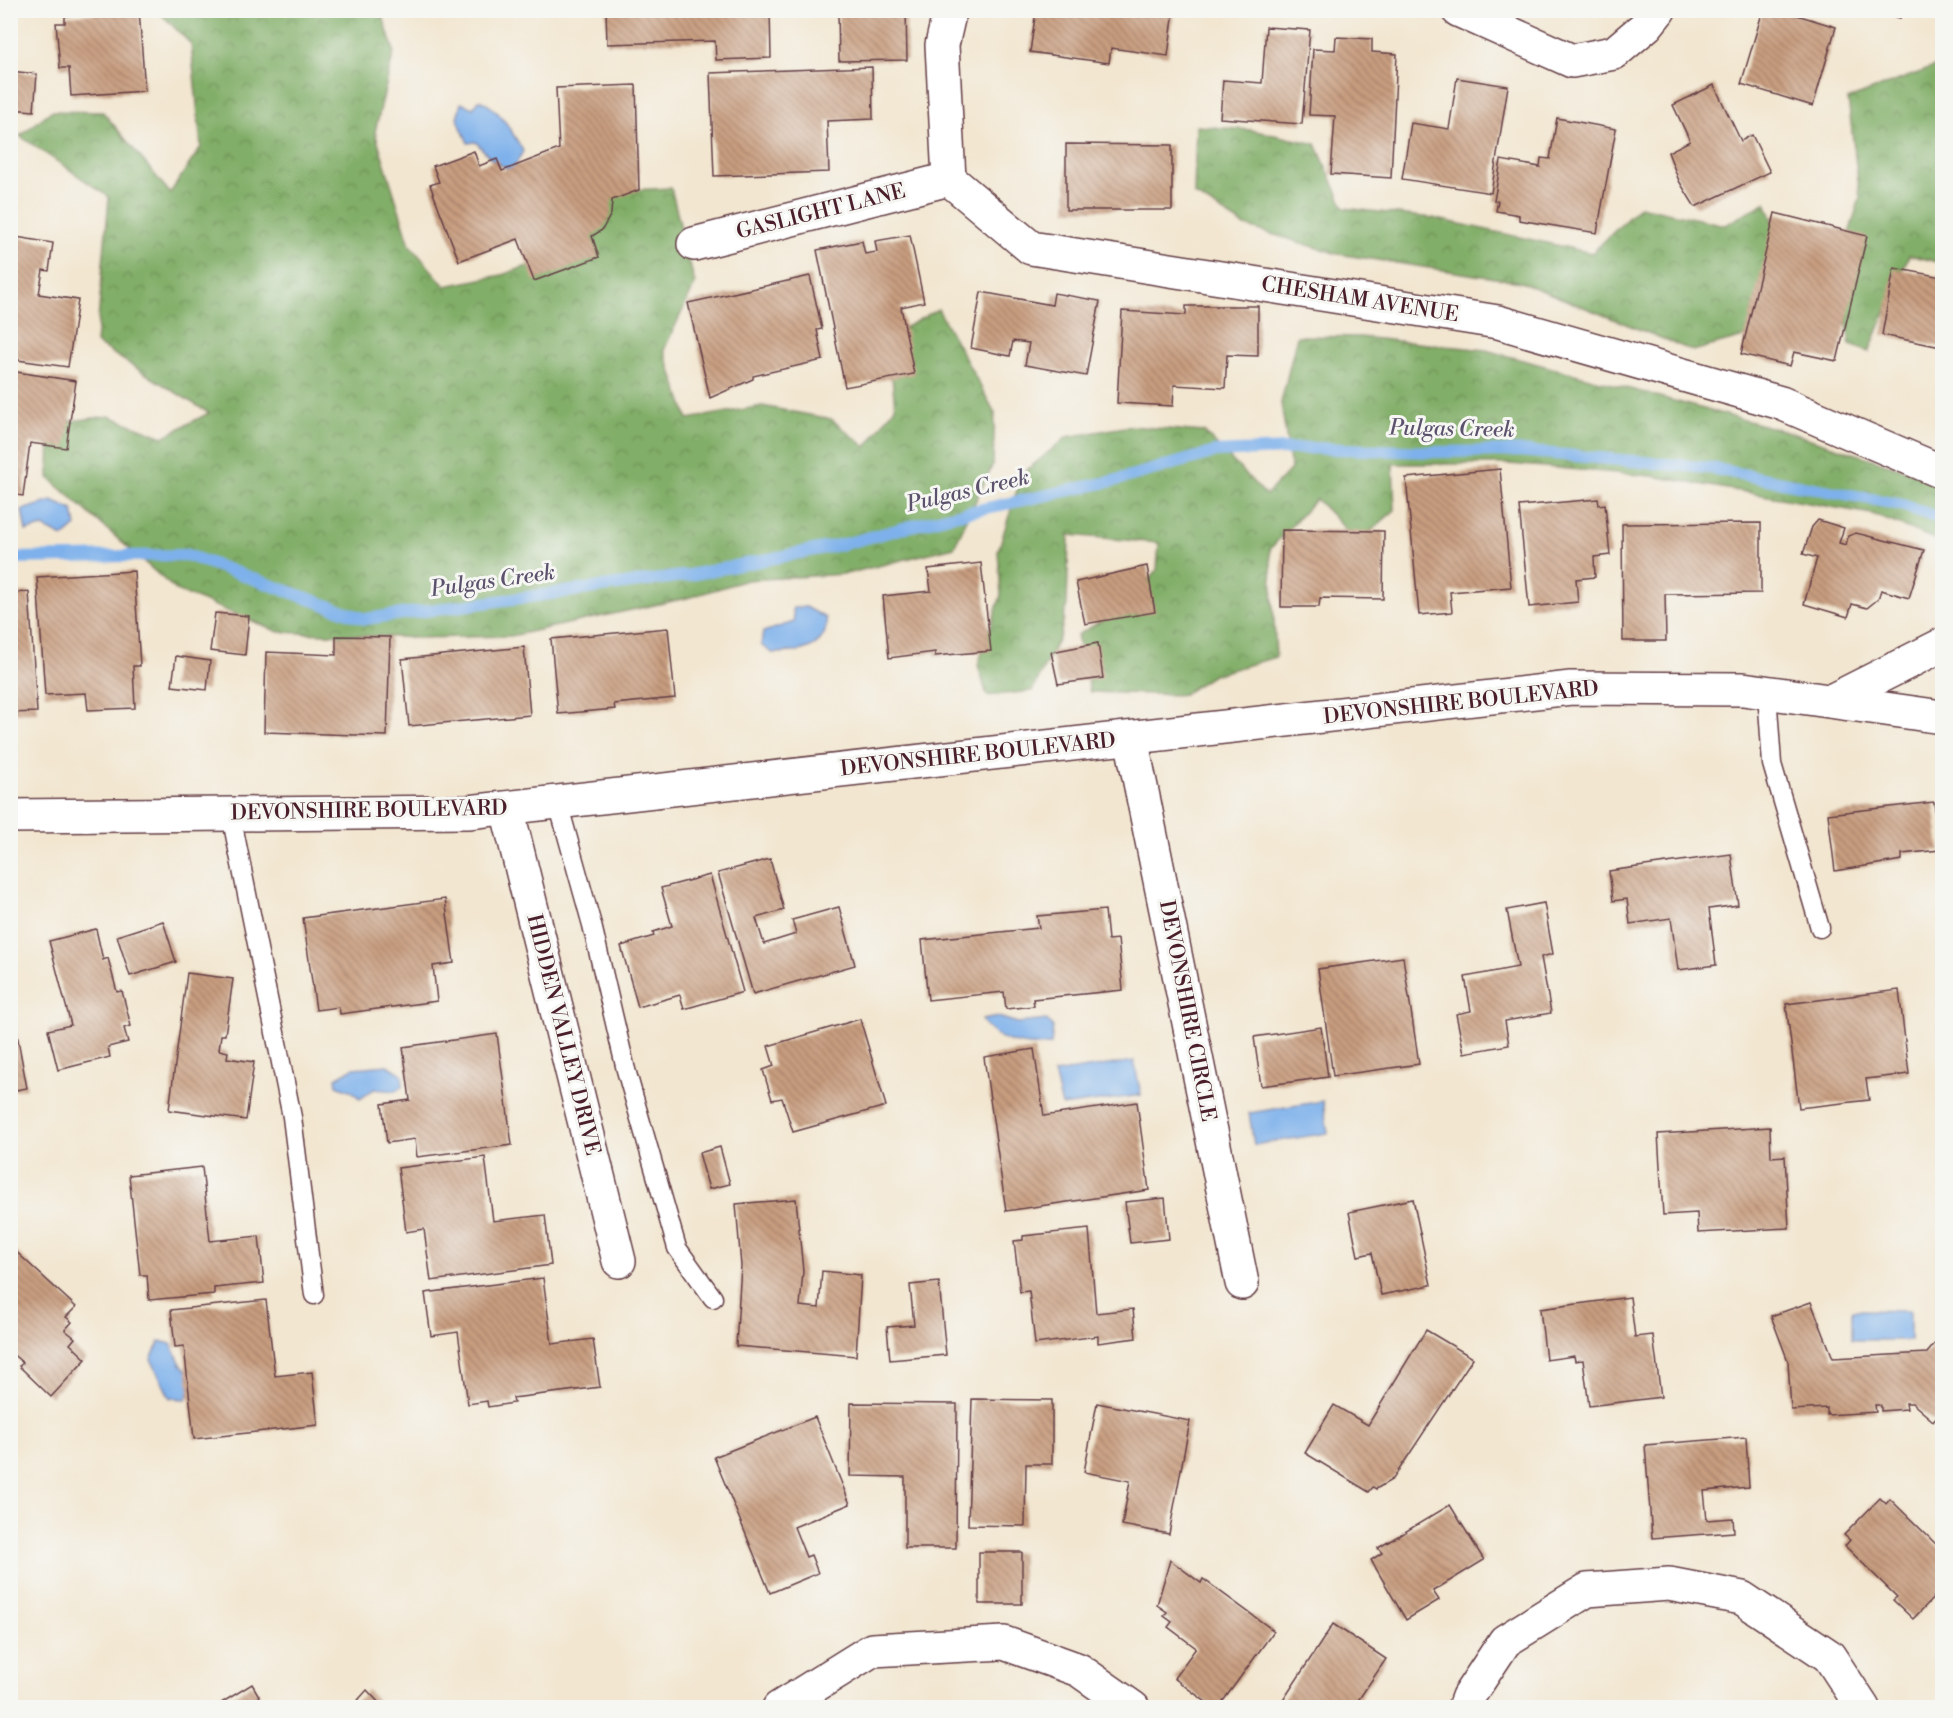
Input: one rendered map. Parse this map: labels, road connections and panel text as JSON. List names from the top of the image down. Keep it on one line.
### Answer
{"streets":{"street":["GASLIGHT LANE","CHESHAM AVENUE","DEVONSHIRE BOULEVARD","DEVONSHIRE CIRCLE","HIDDEN VALLEY DRIVE"]},"crossings":[["GASLIGHT LANE","CHESHAM AVENUE"],["DEVONSHIRE BOULEVARD","DEVONSHIRE CIRCLE"],["DEVONSHIRE BOULEVARD","HIDDEN VALLEY DRIVE"]],"water":["Pulgas Creek"]}
